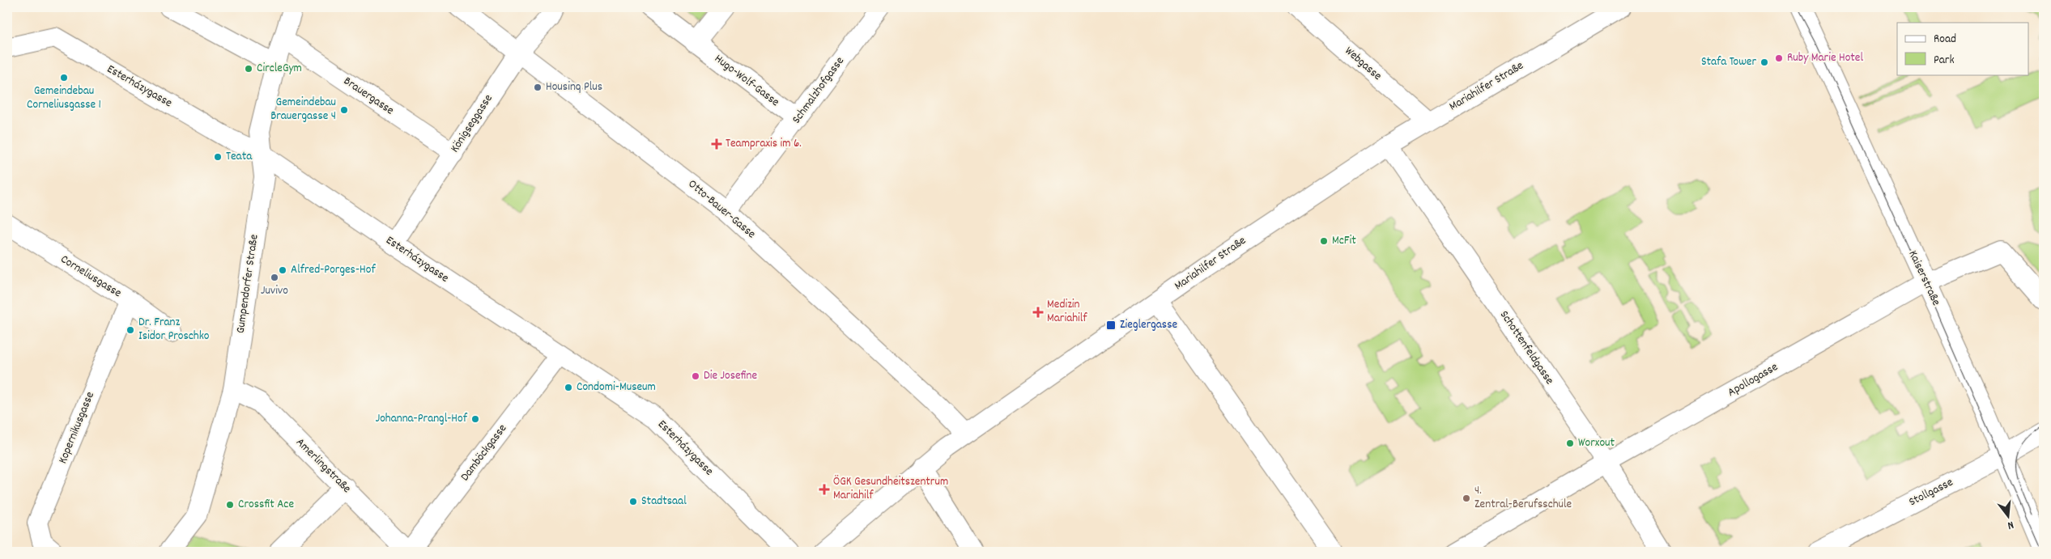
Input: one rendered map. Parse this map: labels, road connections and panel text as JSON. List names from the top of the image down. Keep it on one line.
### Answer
{"streets":{"street":["Webgasse","Hugo-Wolf-Gasse","Esterházygasse","Mariahilfer Straße","Schmalzhofgasse","Brauergasse","Königseggasse","Otto-Bauer-Gasse","Corneliusgasse","Kaiserstraße","Gumpendorfer Straße","Schottenfeldgasse","Apollogasse","Kopernikusgasse","Damböckgasse","Amerlingstraße","Stollgasse"]},"crossings":[["Webgasse","Mariahilfer Straße"],["Hugo-Wolf-Gasse","Schmalzhofgasse"],["Esterházygasse","Königseggasse"],["Esterházygasse","Gumpendorfer Straße"],["Esterházygasse","Damböckgasse"],["Mariahilfer Straße","Otto-Bauer-Gasse"],["Mariahilfer Straße","Schottenfeldgasse"],["Schmalzhofgasse","Otto-Bauer-Gasse"],["Brauergasse","Königseggasse"],["Brauergasse","Gumpendorfer Straße"],["Königseggasse","Otto-Bauer-Gasse"],["Corneliusgasse","Kopernikusgasse"],["Kaiserstraße","Apollogasse"],["Kaiserstraße","Stollgasse"],["Gumpendorfer Straße","Amerlingstraße"],["Schottenfeldgasse","Apollogasse"],["Damböckgasse","Amerlingstraße"]],"places":{"other":["Ruby Marie Hotel","Stafa Tower","CircleGym","Gemeindebau Corneliusgasse 1","Housinq Plus","Gemeindebau Brauergasse 4","Teata","McFit","Alfred-Porges-Hof","Juvivo","Dr. Franz Isidor Proschko","Die Josefine","Condomi-Museum","Johanna-Prangl-Hof","Worxout","4. Zentral-Berufsschule","Stadtsaal","Crossfit Ace"],"health":["Teampraxis im 6.","Medizin Mariahilf","ÖGK Gesundheitszentrum Mariahilf"],"transit":["Zieglergasse"]},"legend":["Road","Park"],"north":"bottom"}
